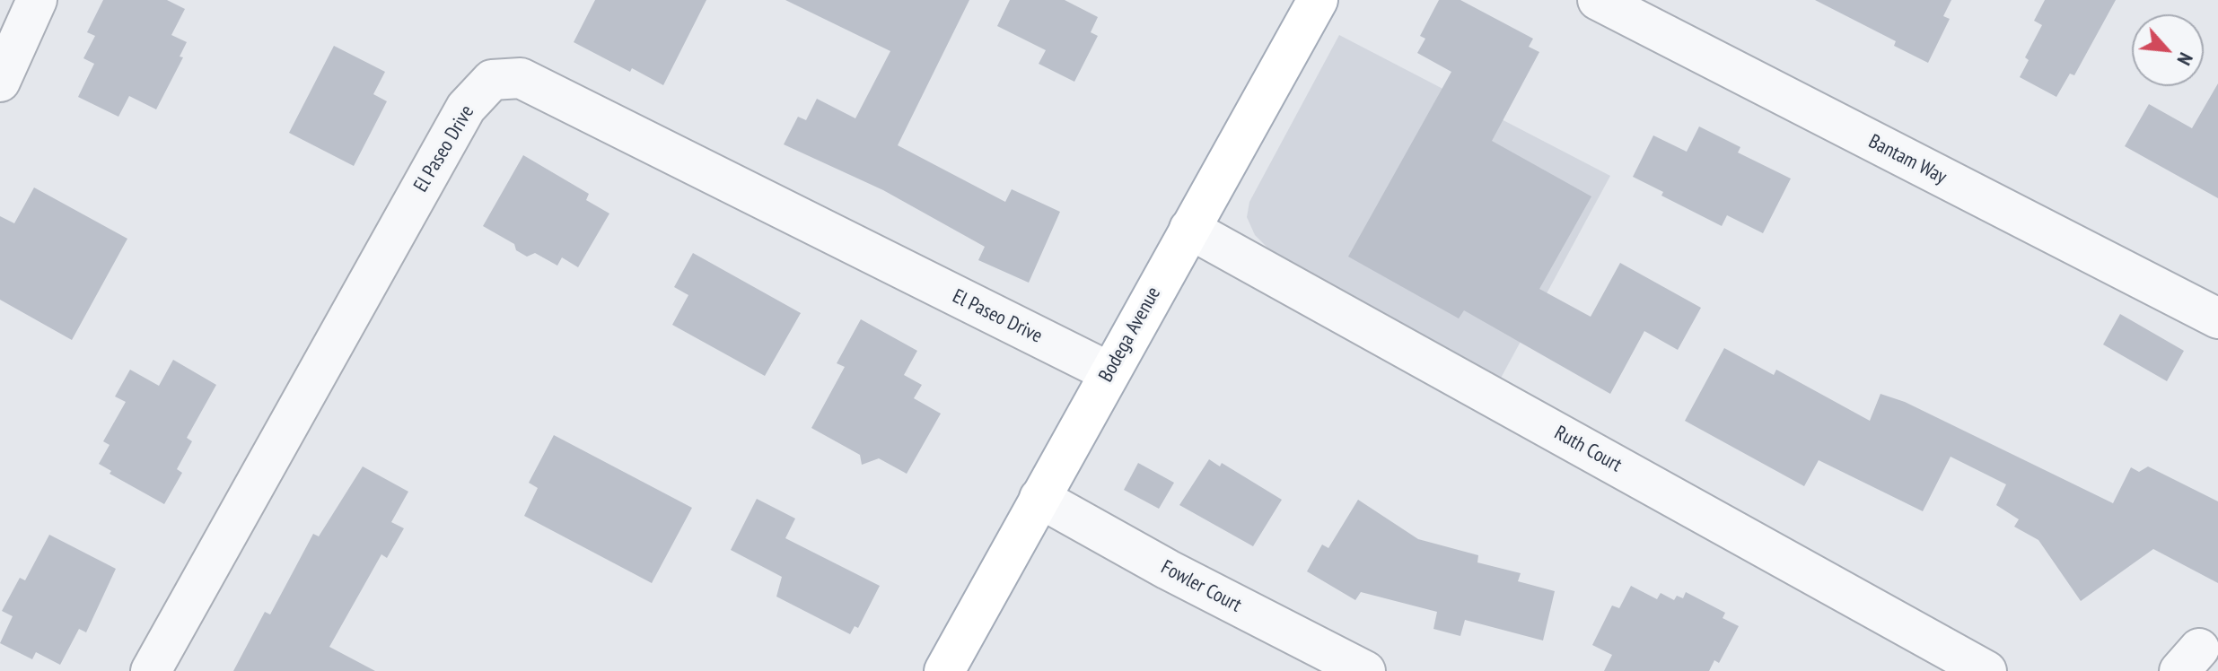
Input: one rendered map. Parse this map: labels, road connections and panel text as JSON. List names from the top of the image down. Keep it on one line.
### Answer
{"streets":{"main road":["Bodega Avenue"],"street":["El Paseo Drive","Bantam Way","Ruth Court","Fowler Court"]},"crossings":[["El Paseo Drive","Bodega Avenue"],["Bodega Avenue","Ruth Court"],["Bodega Avenue","Fowler Court"]],"north":"bottom right"}
